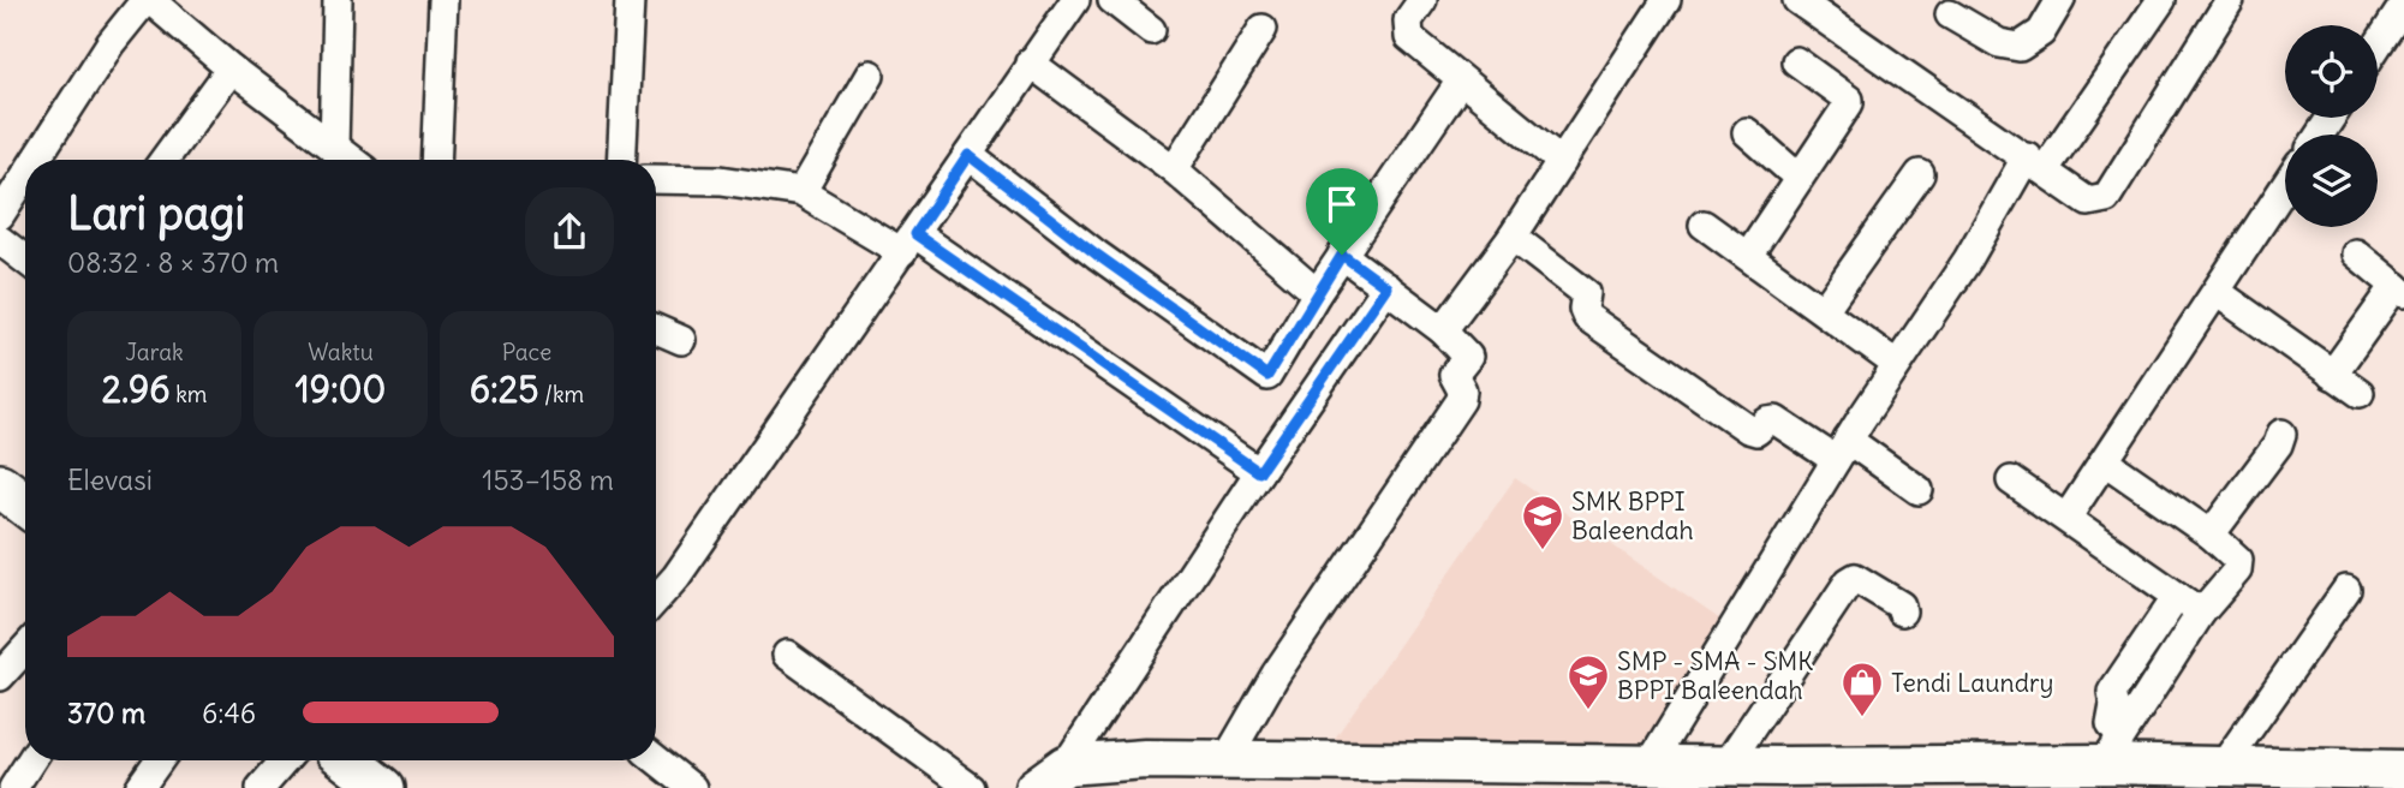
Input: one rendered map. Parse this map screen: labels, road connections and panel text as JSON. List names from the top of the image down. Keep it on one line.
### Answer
{"places":{"school or university":["SMK BPPI Baleendah","SMP - SMA - SMK BPPI Baleendah"],"shop":["Tendi Laundry"]},"page":{"heading":["Lari pagi","08:32 · 8 × 370 m"],"stats":[["Jarak","2.96 km"],["Waktu","19:00"],["Pace","6:25 /km"]],"chart":["Elevasi","153–158 m"],"list":[{"name":"370 m","note":"6:46"}]}}
